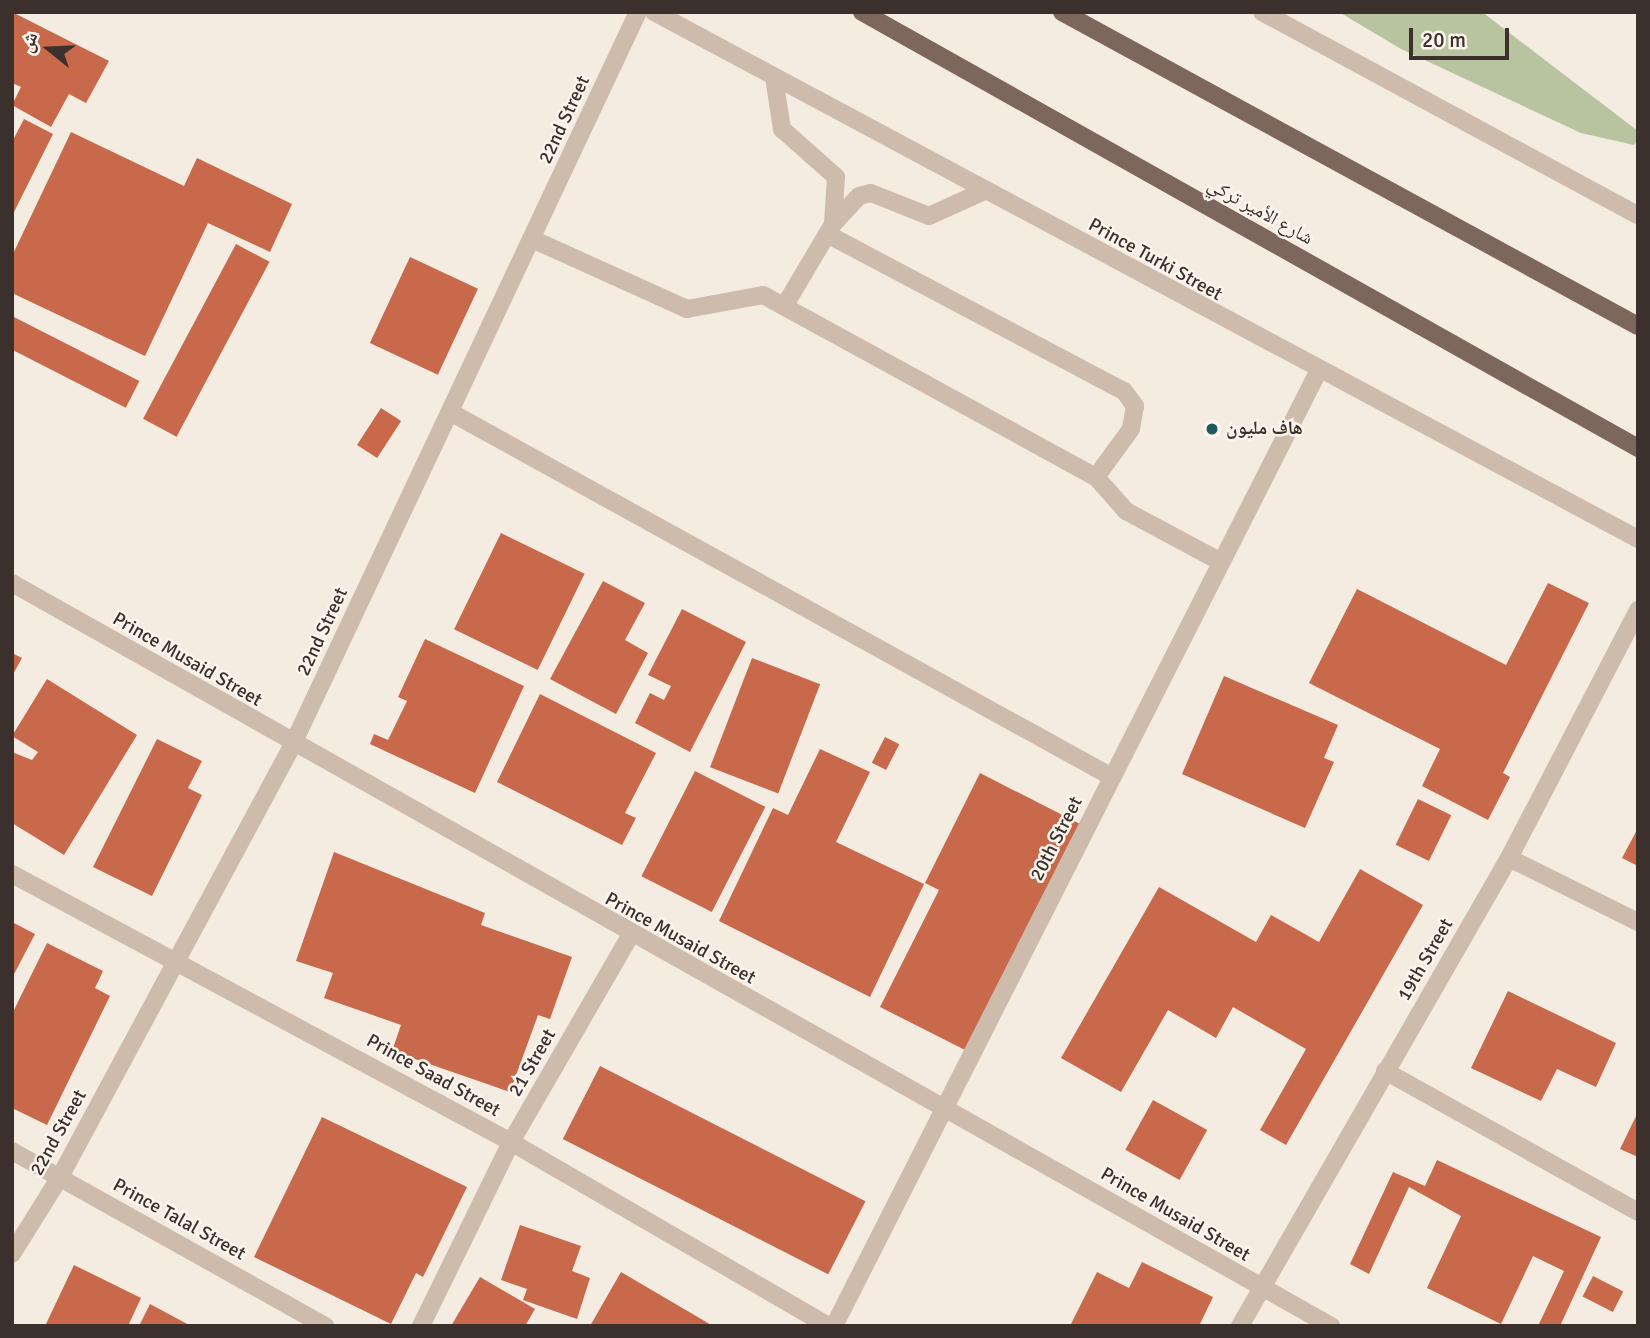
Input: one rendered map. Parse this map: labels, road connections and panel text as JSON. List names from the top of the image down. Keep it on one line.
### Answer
{"streets":{"main road":["شارع الأمير تركي"],"street":["22nd Street","Prince Turki Street","Prince Musaid Street","20th Street","19th Street","21 Street","Prince Saad Street","Prince Talal Street"]},"crossings":[["22nd Street","Prince Musaid Street"],["22nd Street","Prince Saad Street"],["22nd Street","Prince Talal Street"],["Prince Turki Street","20th Street"],["Prince Musaid Street","20th Street"],["Prince Musaid Street","19th Street"],["Prince Musaid Street","21 Street"],["21 Street","Prince Saad Street"]],"places":["هاف مليون"],"scale_bar":"20 m","north":"left"}
